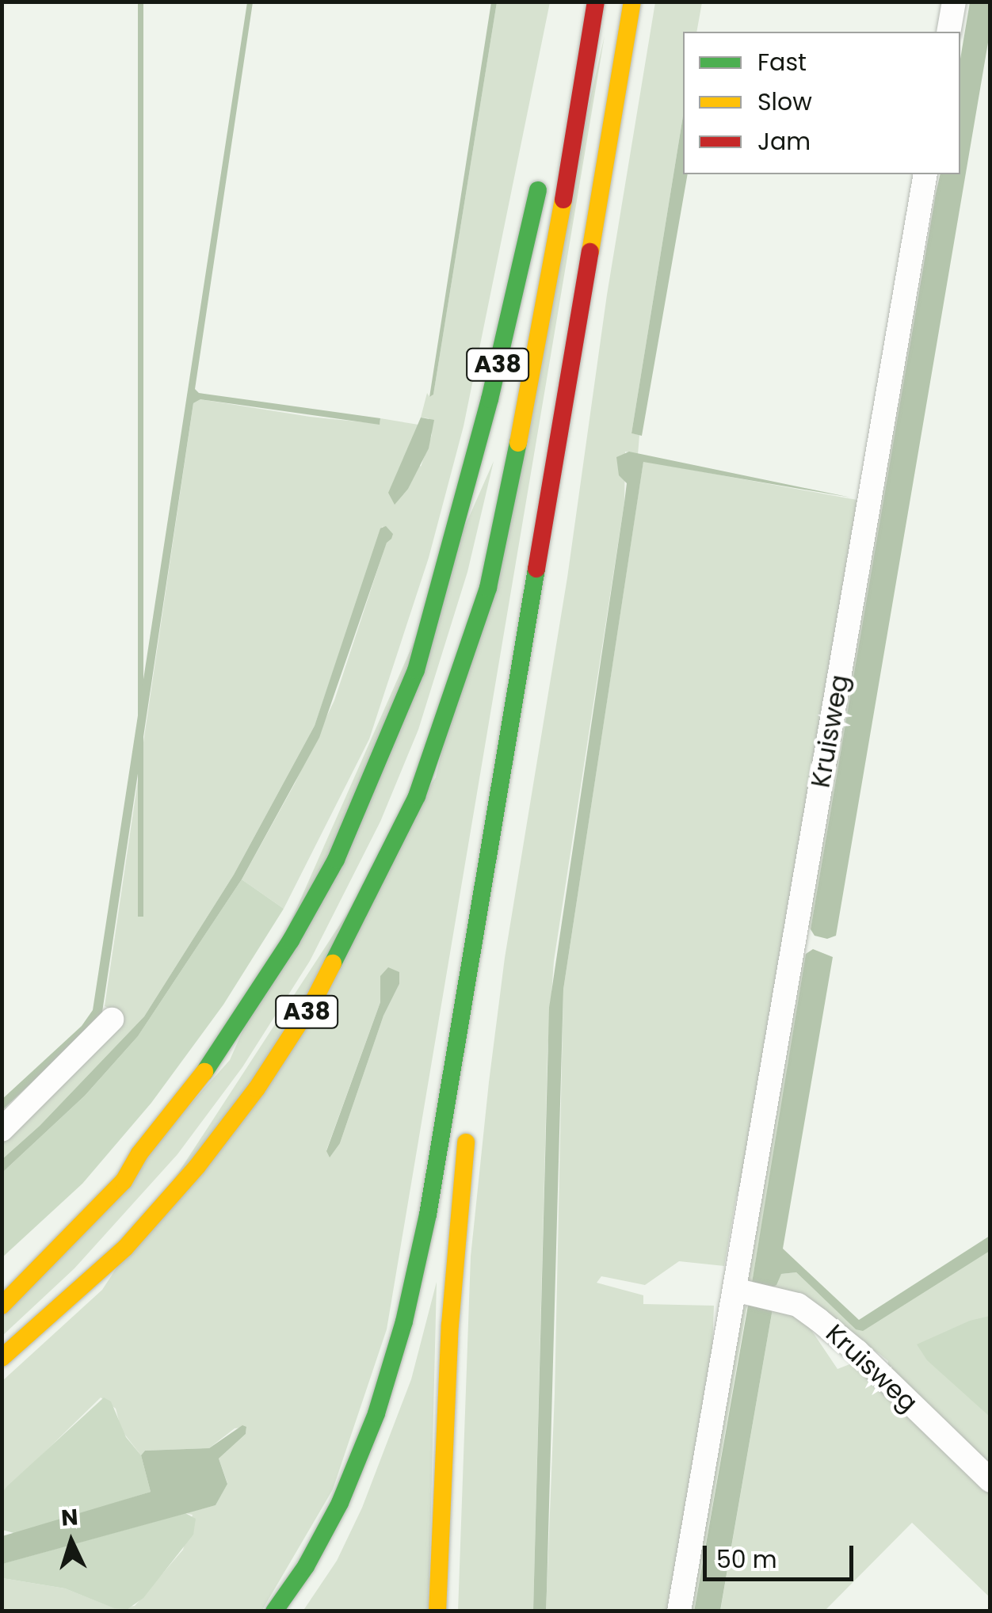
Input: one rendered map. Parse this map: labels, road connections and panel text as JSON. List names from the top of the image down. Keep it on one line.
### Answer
{"streets":{"highway":["A38"],"street":["Kruisweg"]},"legend":["Fast","Slow","Jam"],"scale_bar":"50 m","north":"top"}
